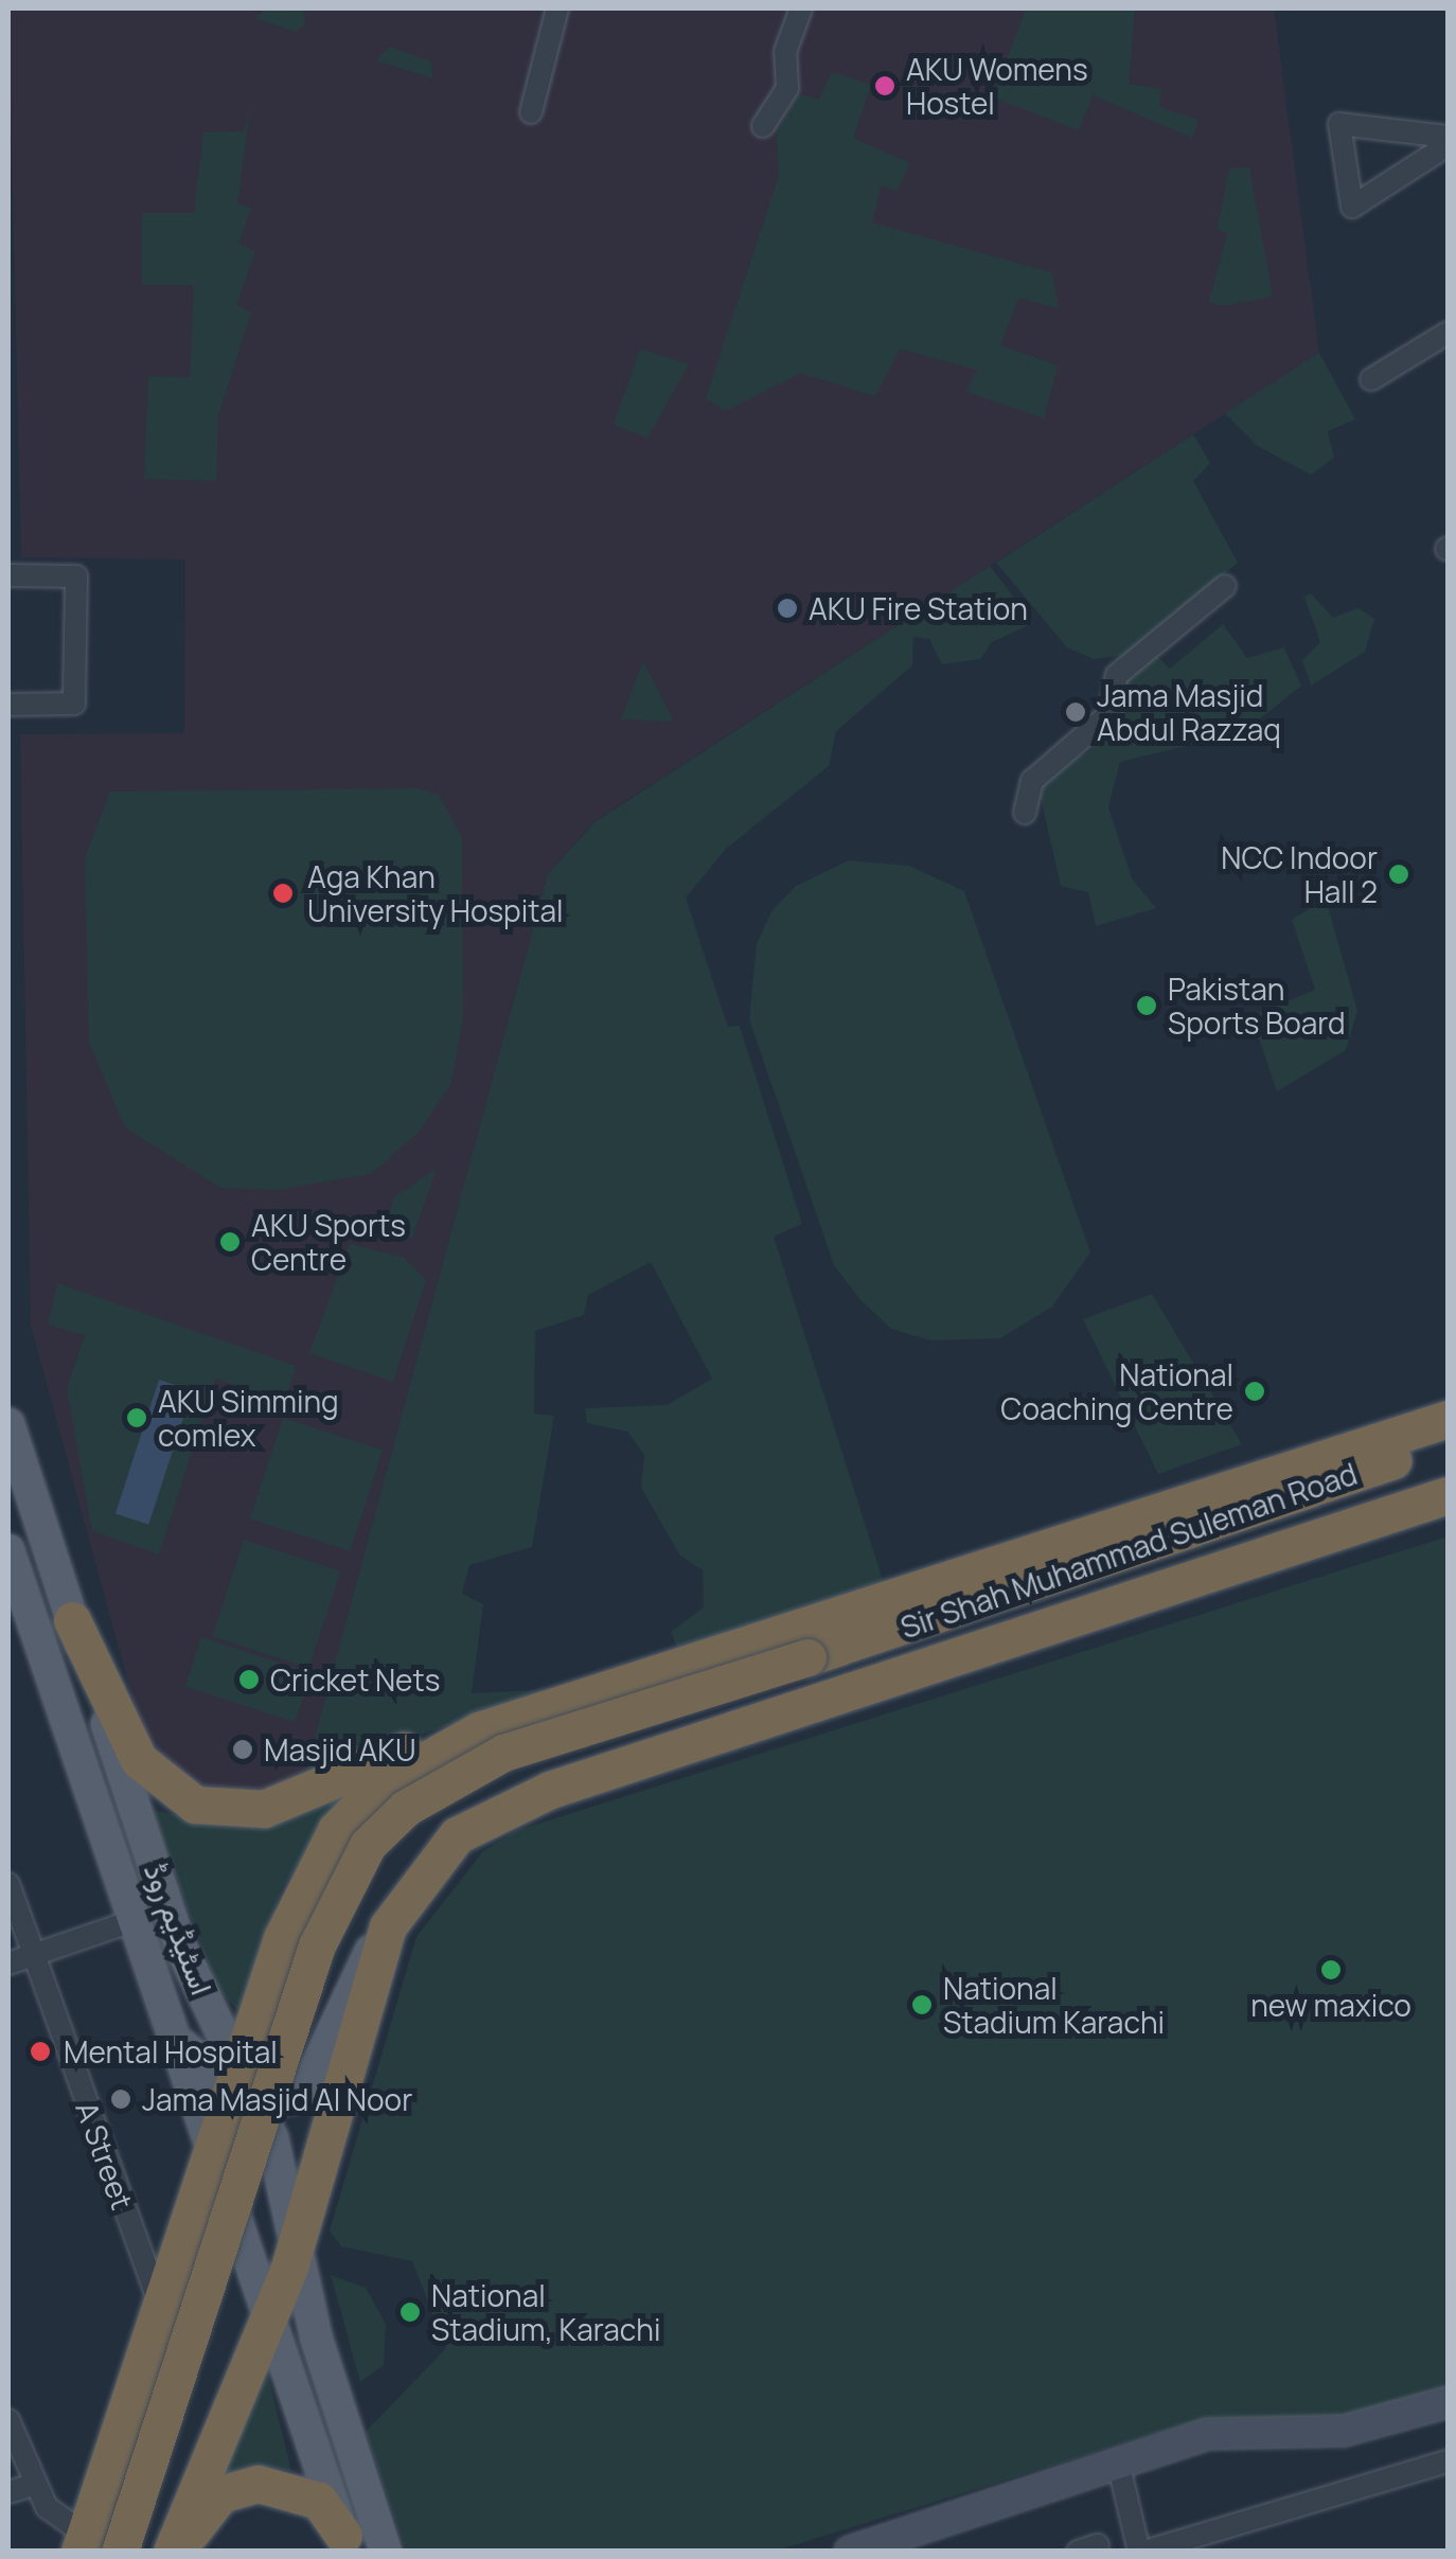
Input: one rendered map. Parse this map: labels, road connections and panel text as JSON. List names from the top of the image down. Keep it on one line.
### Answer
{"streets":{"highway":["Sir Shah Muhammad Suleman Road"],"main road":["اسٹیڈیم روڈ"],"street":["A Street"]},"places":["AKU Womens Hostel","AKU Fire Station","Jama Masjid Abdul Razzaq","NCC Indoor Hall 2","Aga Khan University Hospital","Pakistan Sports Board","AKU Sports Centre","National Coaching Centre","AKU Simming comlex","Cricket Nets","Masjid AKU","new maxico","National Stadium Karachi","Mental Hospital","Jama Masjid Al Noor","National Stadium, Karachi"]}
